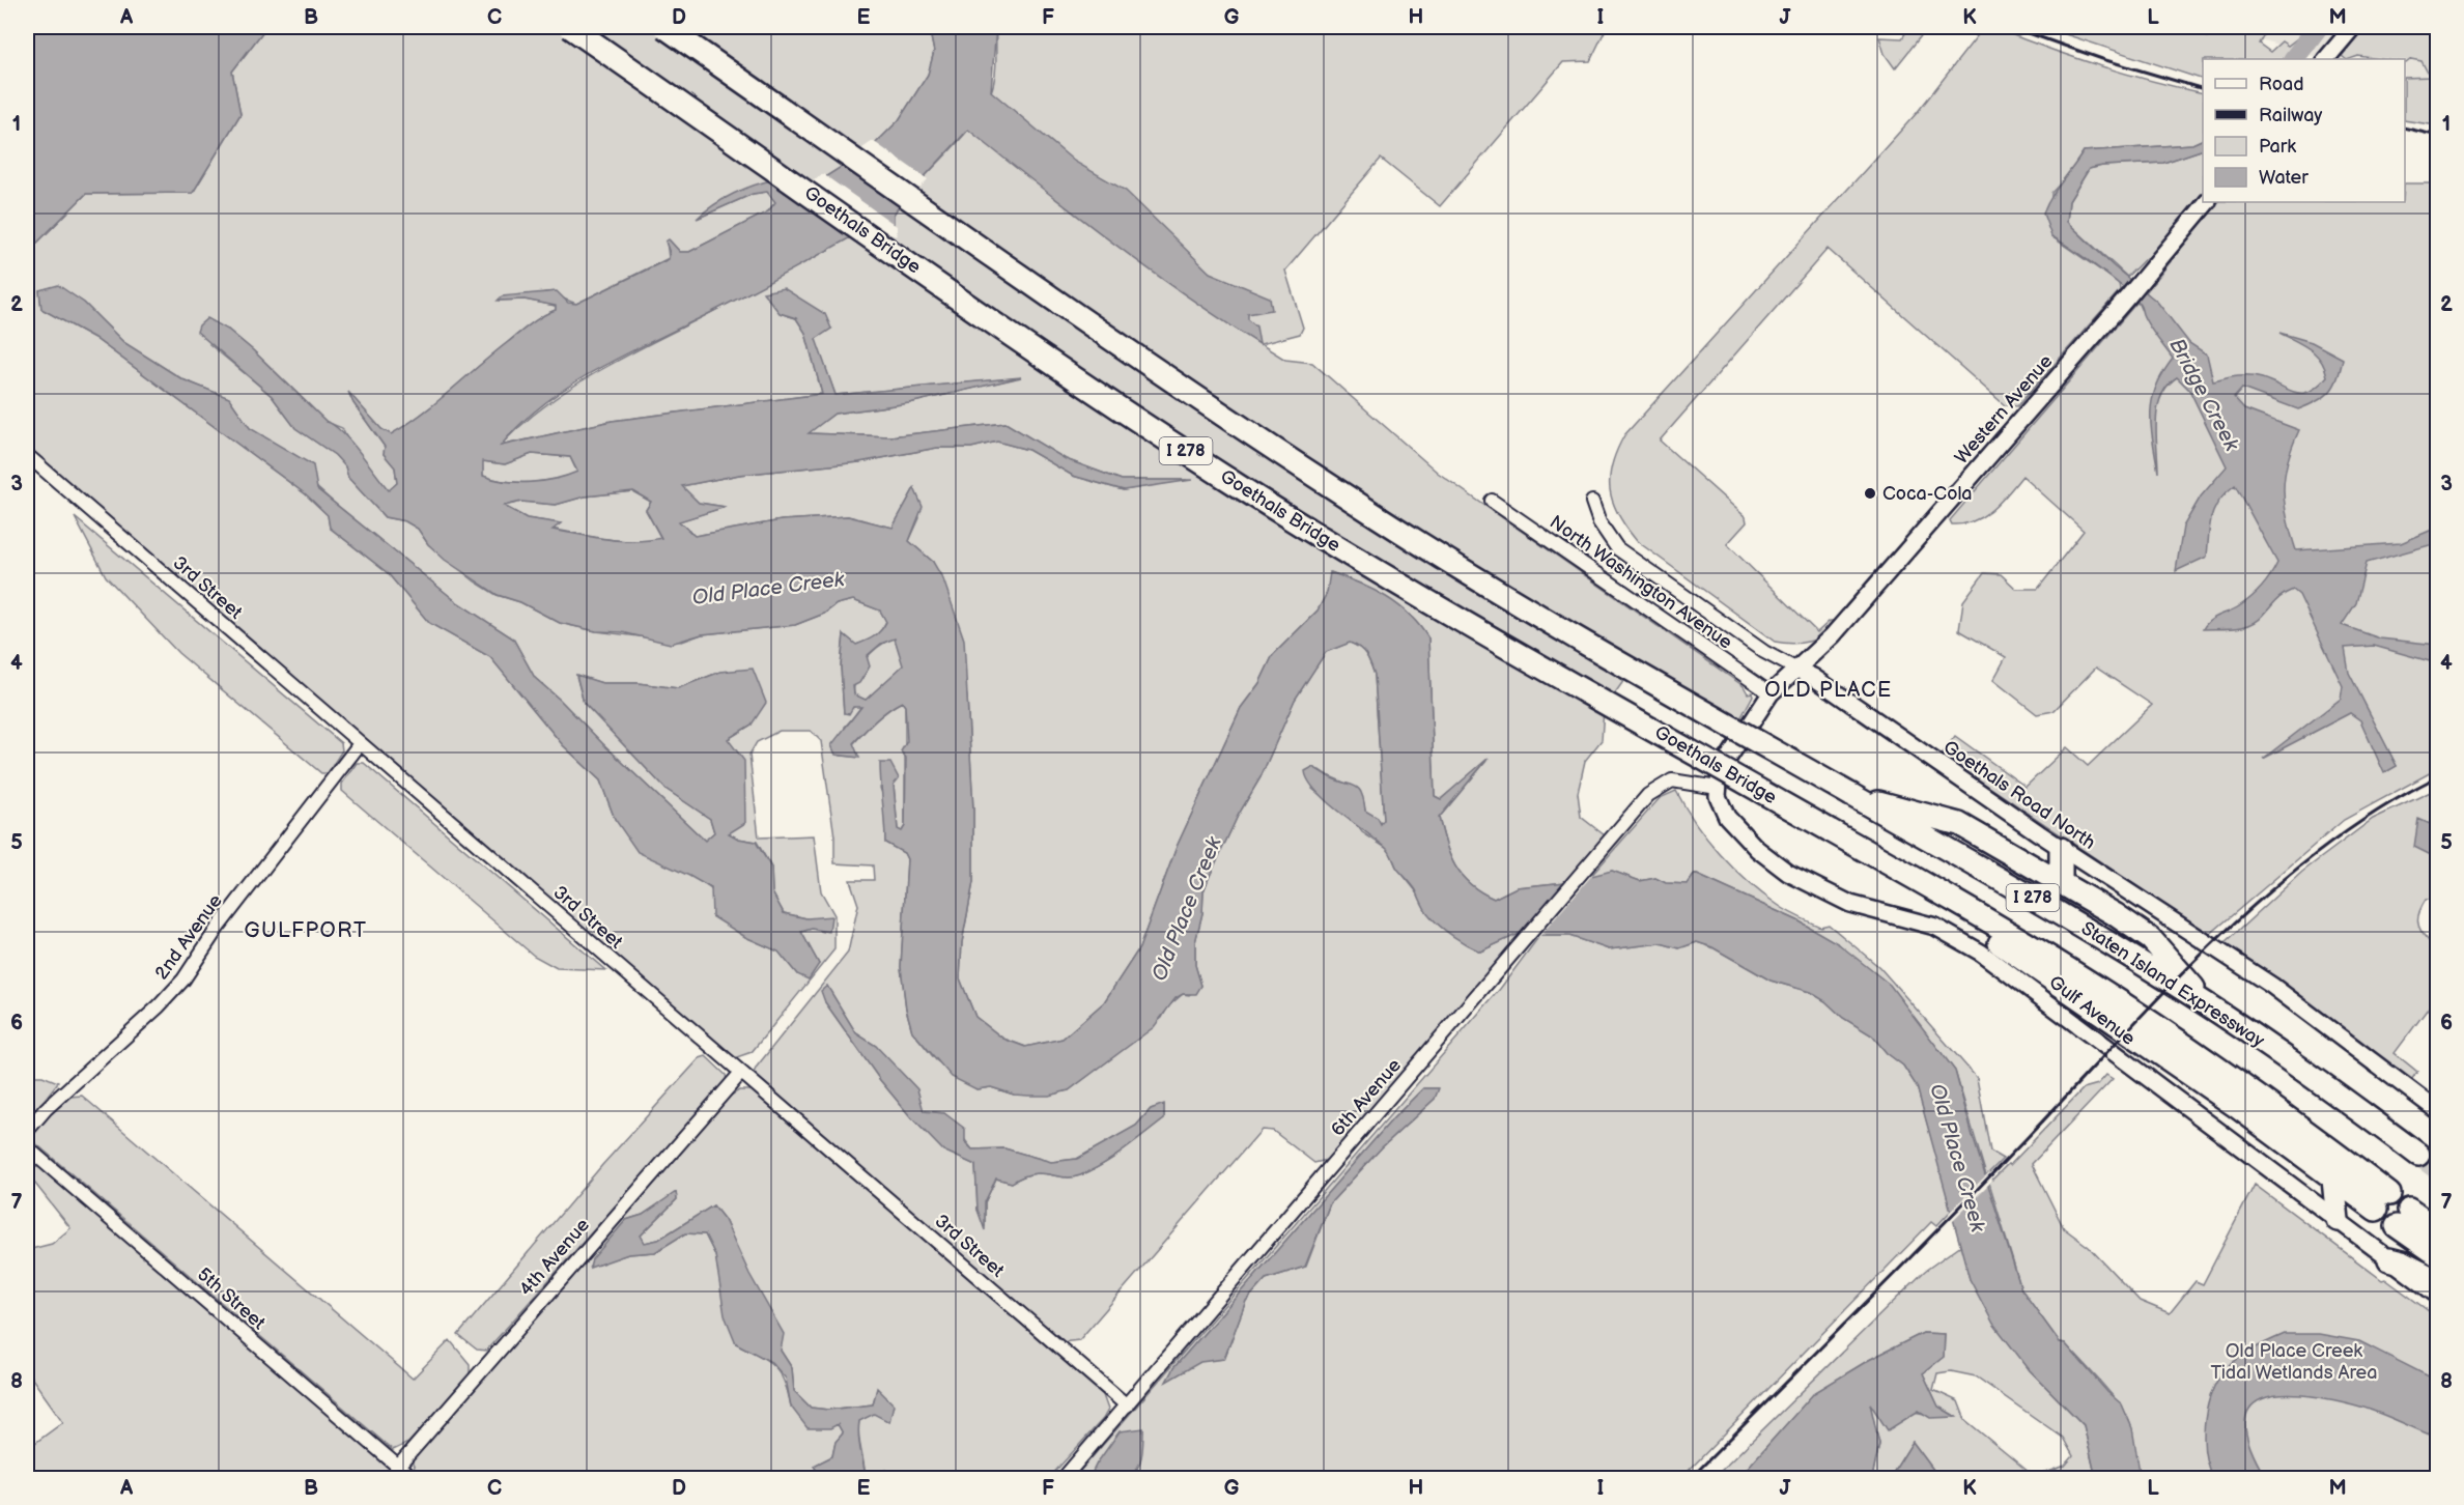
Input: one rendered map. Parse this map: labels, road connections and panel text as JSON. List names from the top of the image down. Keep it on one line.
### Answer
{"streets":{"highway":["Goethals Bridge","I 278","Staten Island Expressway"],"street":["Western Avenue","North Washington Avenue","3rd Street","Goethals Road North","2nd Avenue","Gulf Avenue","6th Avenue","4th Avenue","5th Street"]},"crossings":[["Goethals Bridge","I 278"],["Western Avenue","North Washington Avenue"],["Western Avenue","Goethals Road North"],["Western Avenue","Gulf Avenue"],["Western Avenue","6th Avenue"],["I 278","Staten Island Expressway"],["3rd Street","2nd Avenue"],["3rd Street","6th Avenue"],["3rd Street","4th Avenue"],["Gulf Avenue","6th Avenue"],["4th Avenue","5th Street"]],"districts":["OLD PLACE","GULFPORT"],"water":["Bridge Creek","Old Place Creek"],"parks":["Old Place Creek Tidal Wetlands Area"],"places":["Coca-Cola"],"legend":["Road","Railway","Park","Water"],"grid":{"columns":["A","B","C","D","E","F","G","H","I","J","K","L","M"],"rows":["1","2","3","4","5","6","7","8"]}}
